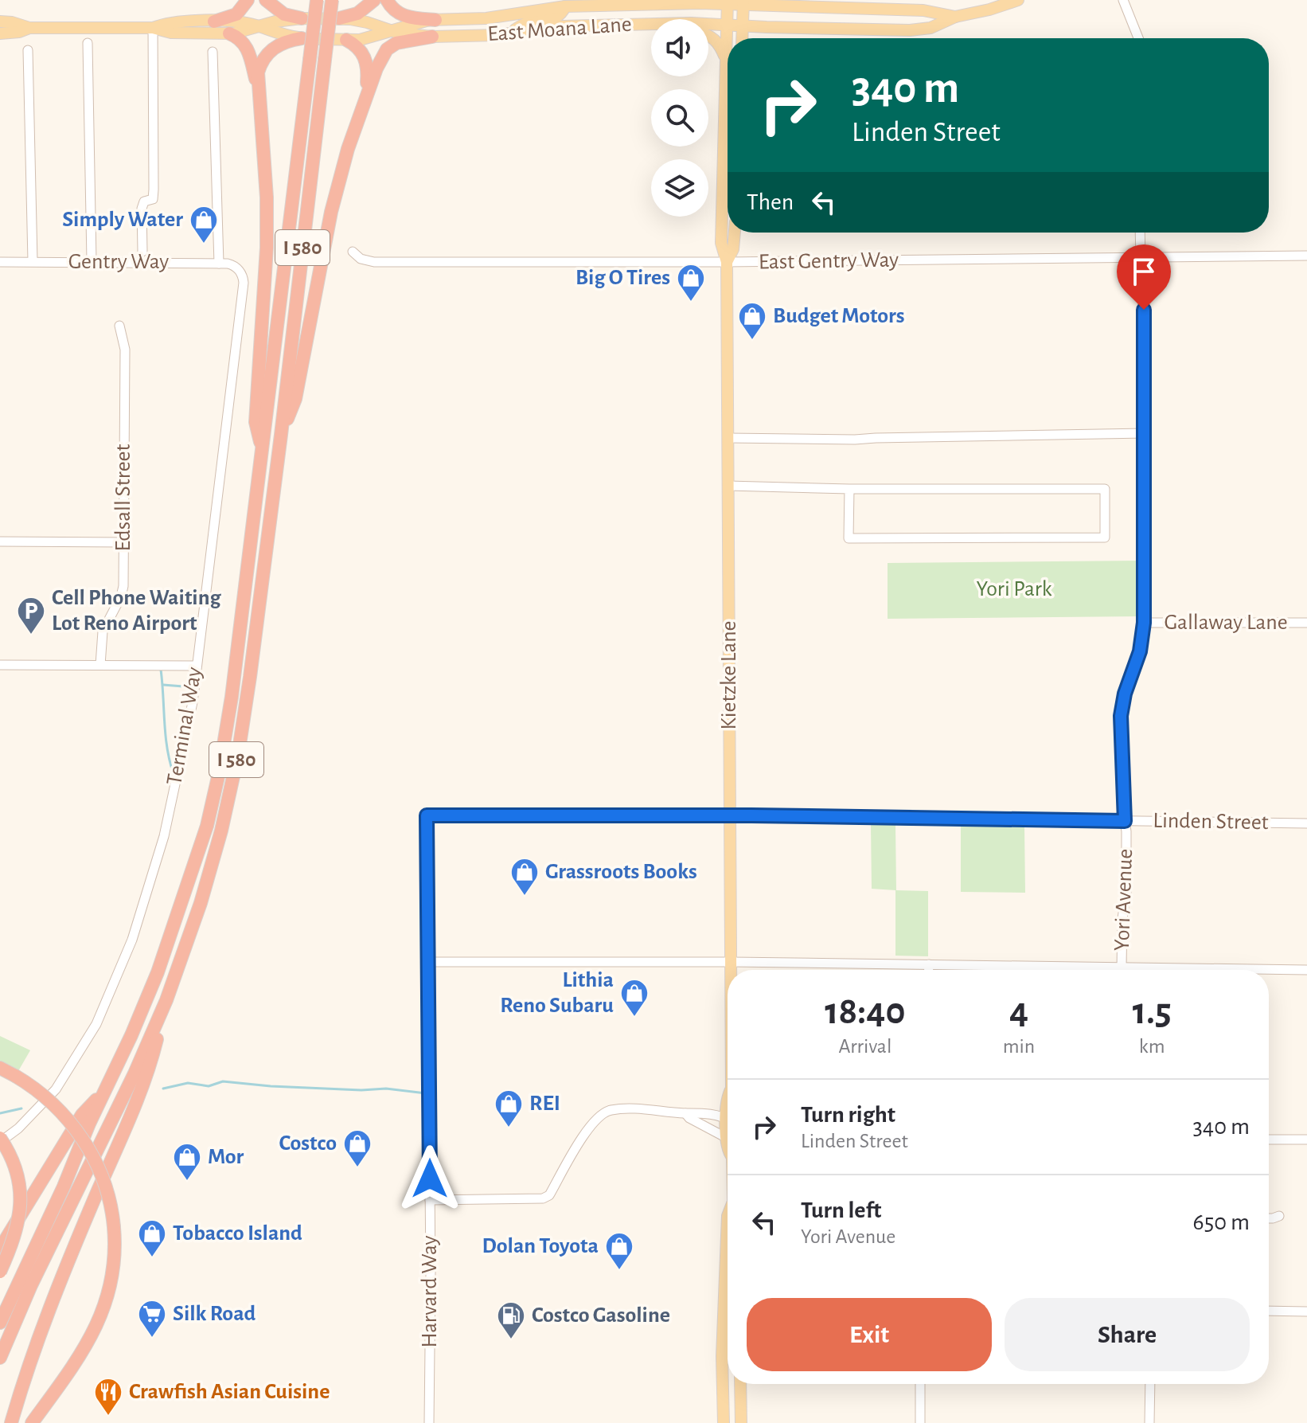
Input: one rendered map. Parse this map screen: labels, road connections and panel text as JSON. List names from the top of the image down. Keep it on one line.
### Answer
{"streets":{"highway":["I 580"],"main road":["East Moana Lane","Kietzke Lane"],"street":["East Gentry Way","Gentry Way","Edsall Street","Gallaway Lane","Terminal Way","Linden Street","Yori Avenue","Harvard Way"]},"crossings":[["East Moana Lane","Kietzke Lane"],["East Gentry Way","Kietzke Lane"],["East Gentry Way","Yori Avenue"],["Gentry Way","Terminal Way"],["Gallaway Lane","Yori Avenue"],["Kietzke Lane","Linden Street"],["Linden Street","Yori Avenue"],["Linden Street","Harvard Way"]],"parks":["Yori Park"],"places":{"shop":["Simply Water","Big O Tires","Budget Motors","Grassroots Books","Lithia Reno Subaru","REI","Costco","Mor","Tobacco Island","Dolan Toyota"],"parking":["Cell Phone Waiting Lot Reno Airport"],"supermarket":["Silk Road"],"fuel station":["Costco Gasoline"],"restaurant":["Crawfish Asian Cuisine"]},"page":{"turn":["340 m","Linden Street"],"then":"Then","eta":["18:40","Arrival","4","min","1.5","km"],"list":[{"name":"Turn right","note":"Linden Street","value":"340 m"},{"name":"Turn left","note":"Yori Avenue","value":"650 m"}],"buttons":["Exit","Share"]}}
